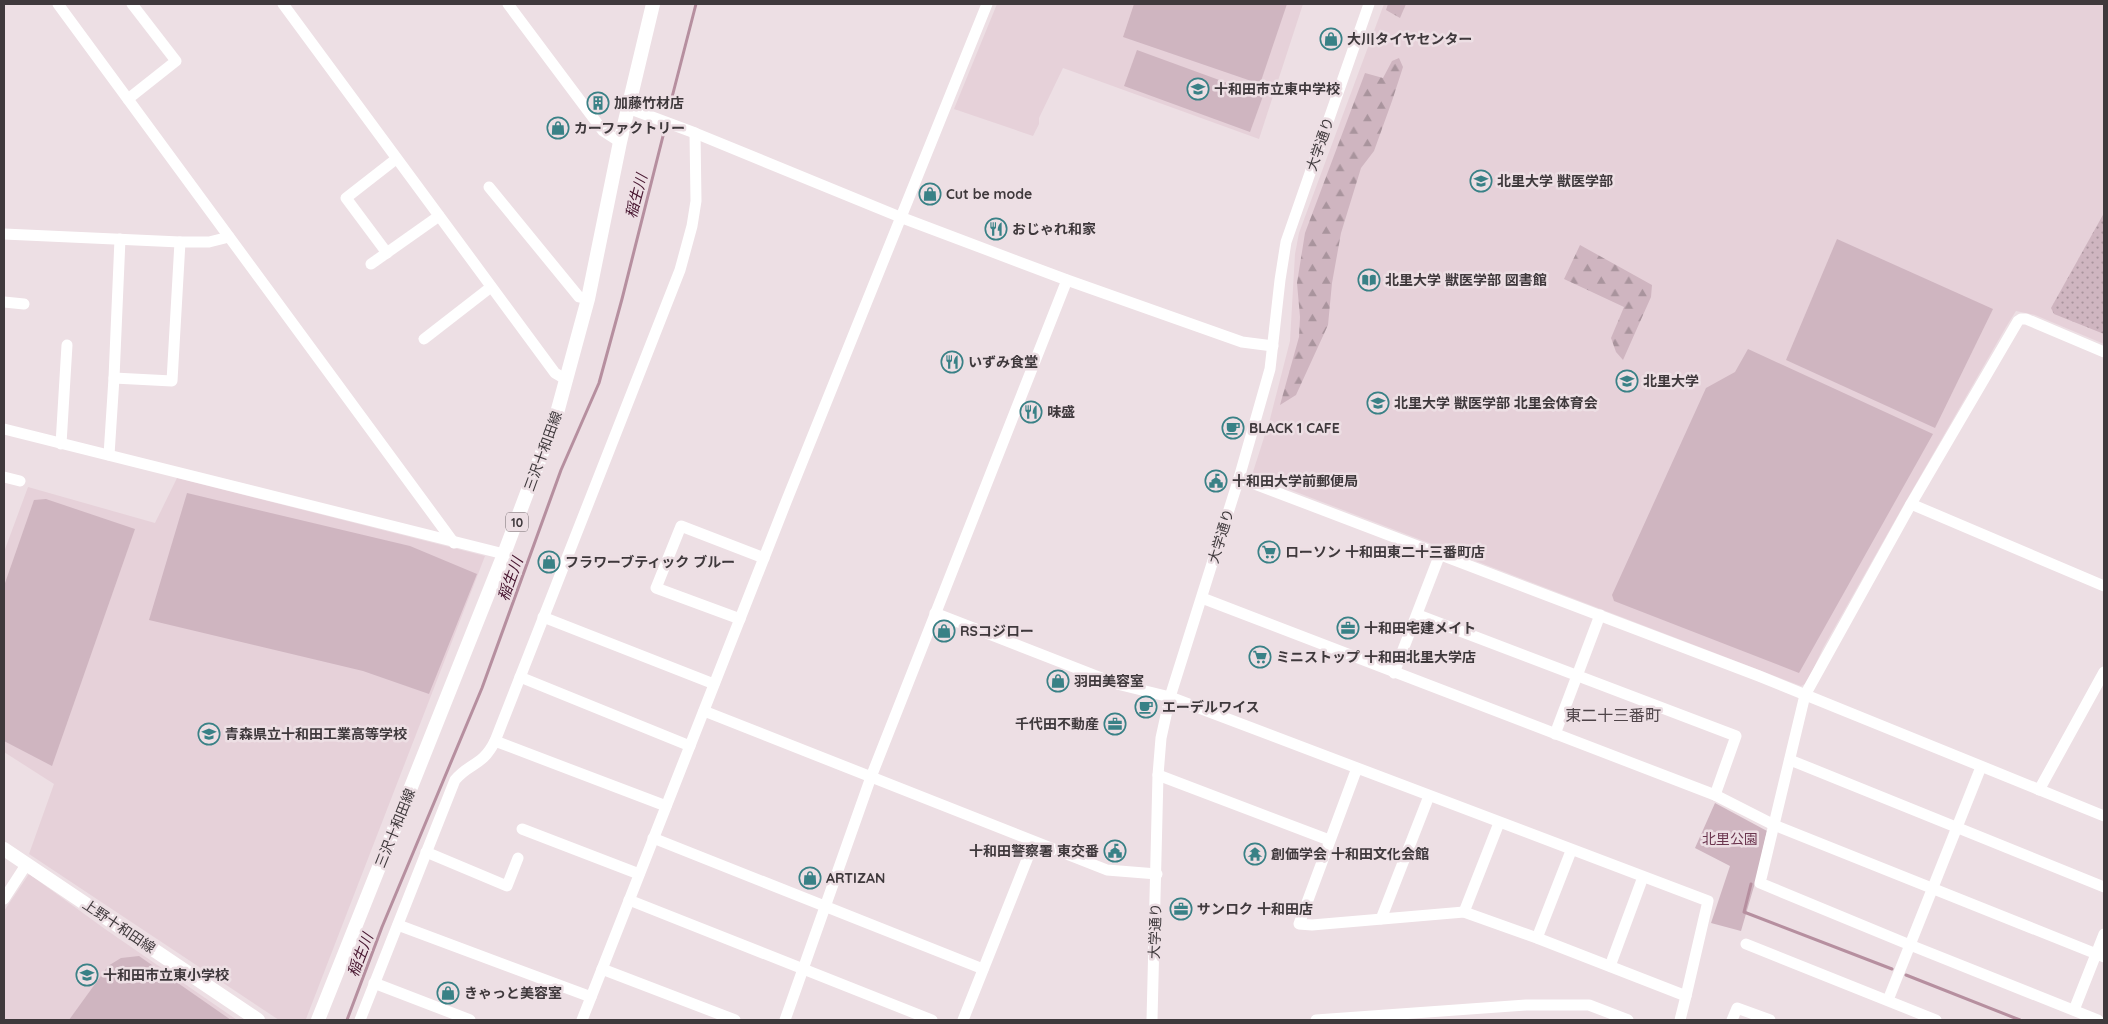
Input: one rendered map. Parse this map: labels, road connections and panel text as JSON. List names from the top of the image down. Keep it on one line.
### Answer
{"streets":{"main road":["三沢十和田線","10","上野十和田線"],"street":["大学通り"]},"districts":["東二十三番町"],"water":["稲生川"],"parks":["北里公園"],"places":{"shop":["大川タイヤセンター","カーファクトリー","Cut be mode","フラワーブティック ブルー","RSコジロー","羽田美容室","ARTIZAN","きゃっと美容室"],"school or university":["十和田市立東中学校","北里大学 獣医学部","北里大学","北里大学 獣医学部 北里会体育会","青森県立十和田工業高等学校","十和田市立東小学校"],"building":["加藤竹材店"],"restaurant":["おじゃれ和家","いずみ食堂","味盛"],"library":["北里大学 獣医学部 図書館"],"cafe":["BLACK 1 CAFE","エーデルワイス"],"public building":["十和田大学前郵便局","十和田警察署 東交番"],"supermarket":["ローソン 十和田東二十三番町店","ミニストップ 十和田北里大学店"],"office":["十和田宅建メイト","千代田不動産","サンロク 十和田店"],"temple":["創価学会 十和田文化会館"]}}
